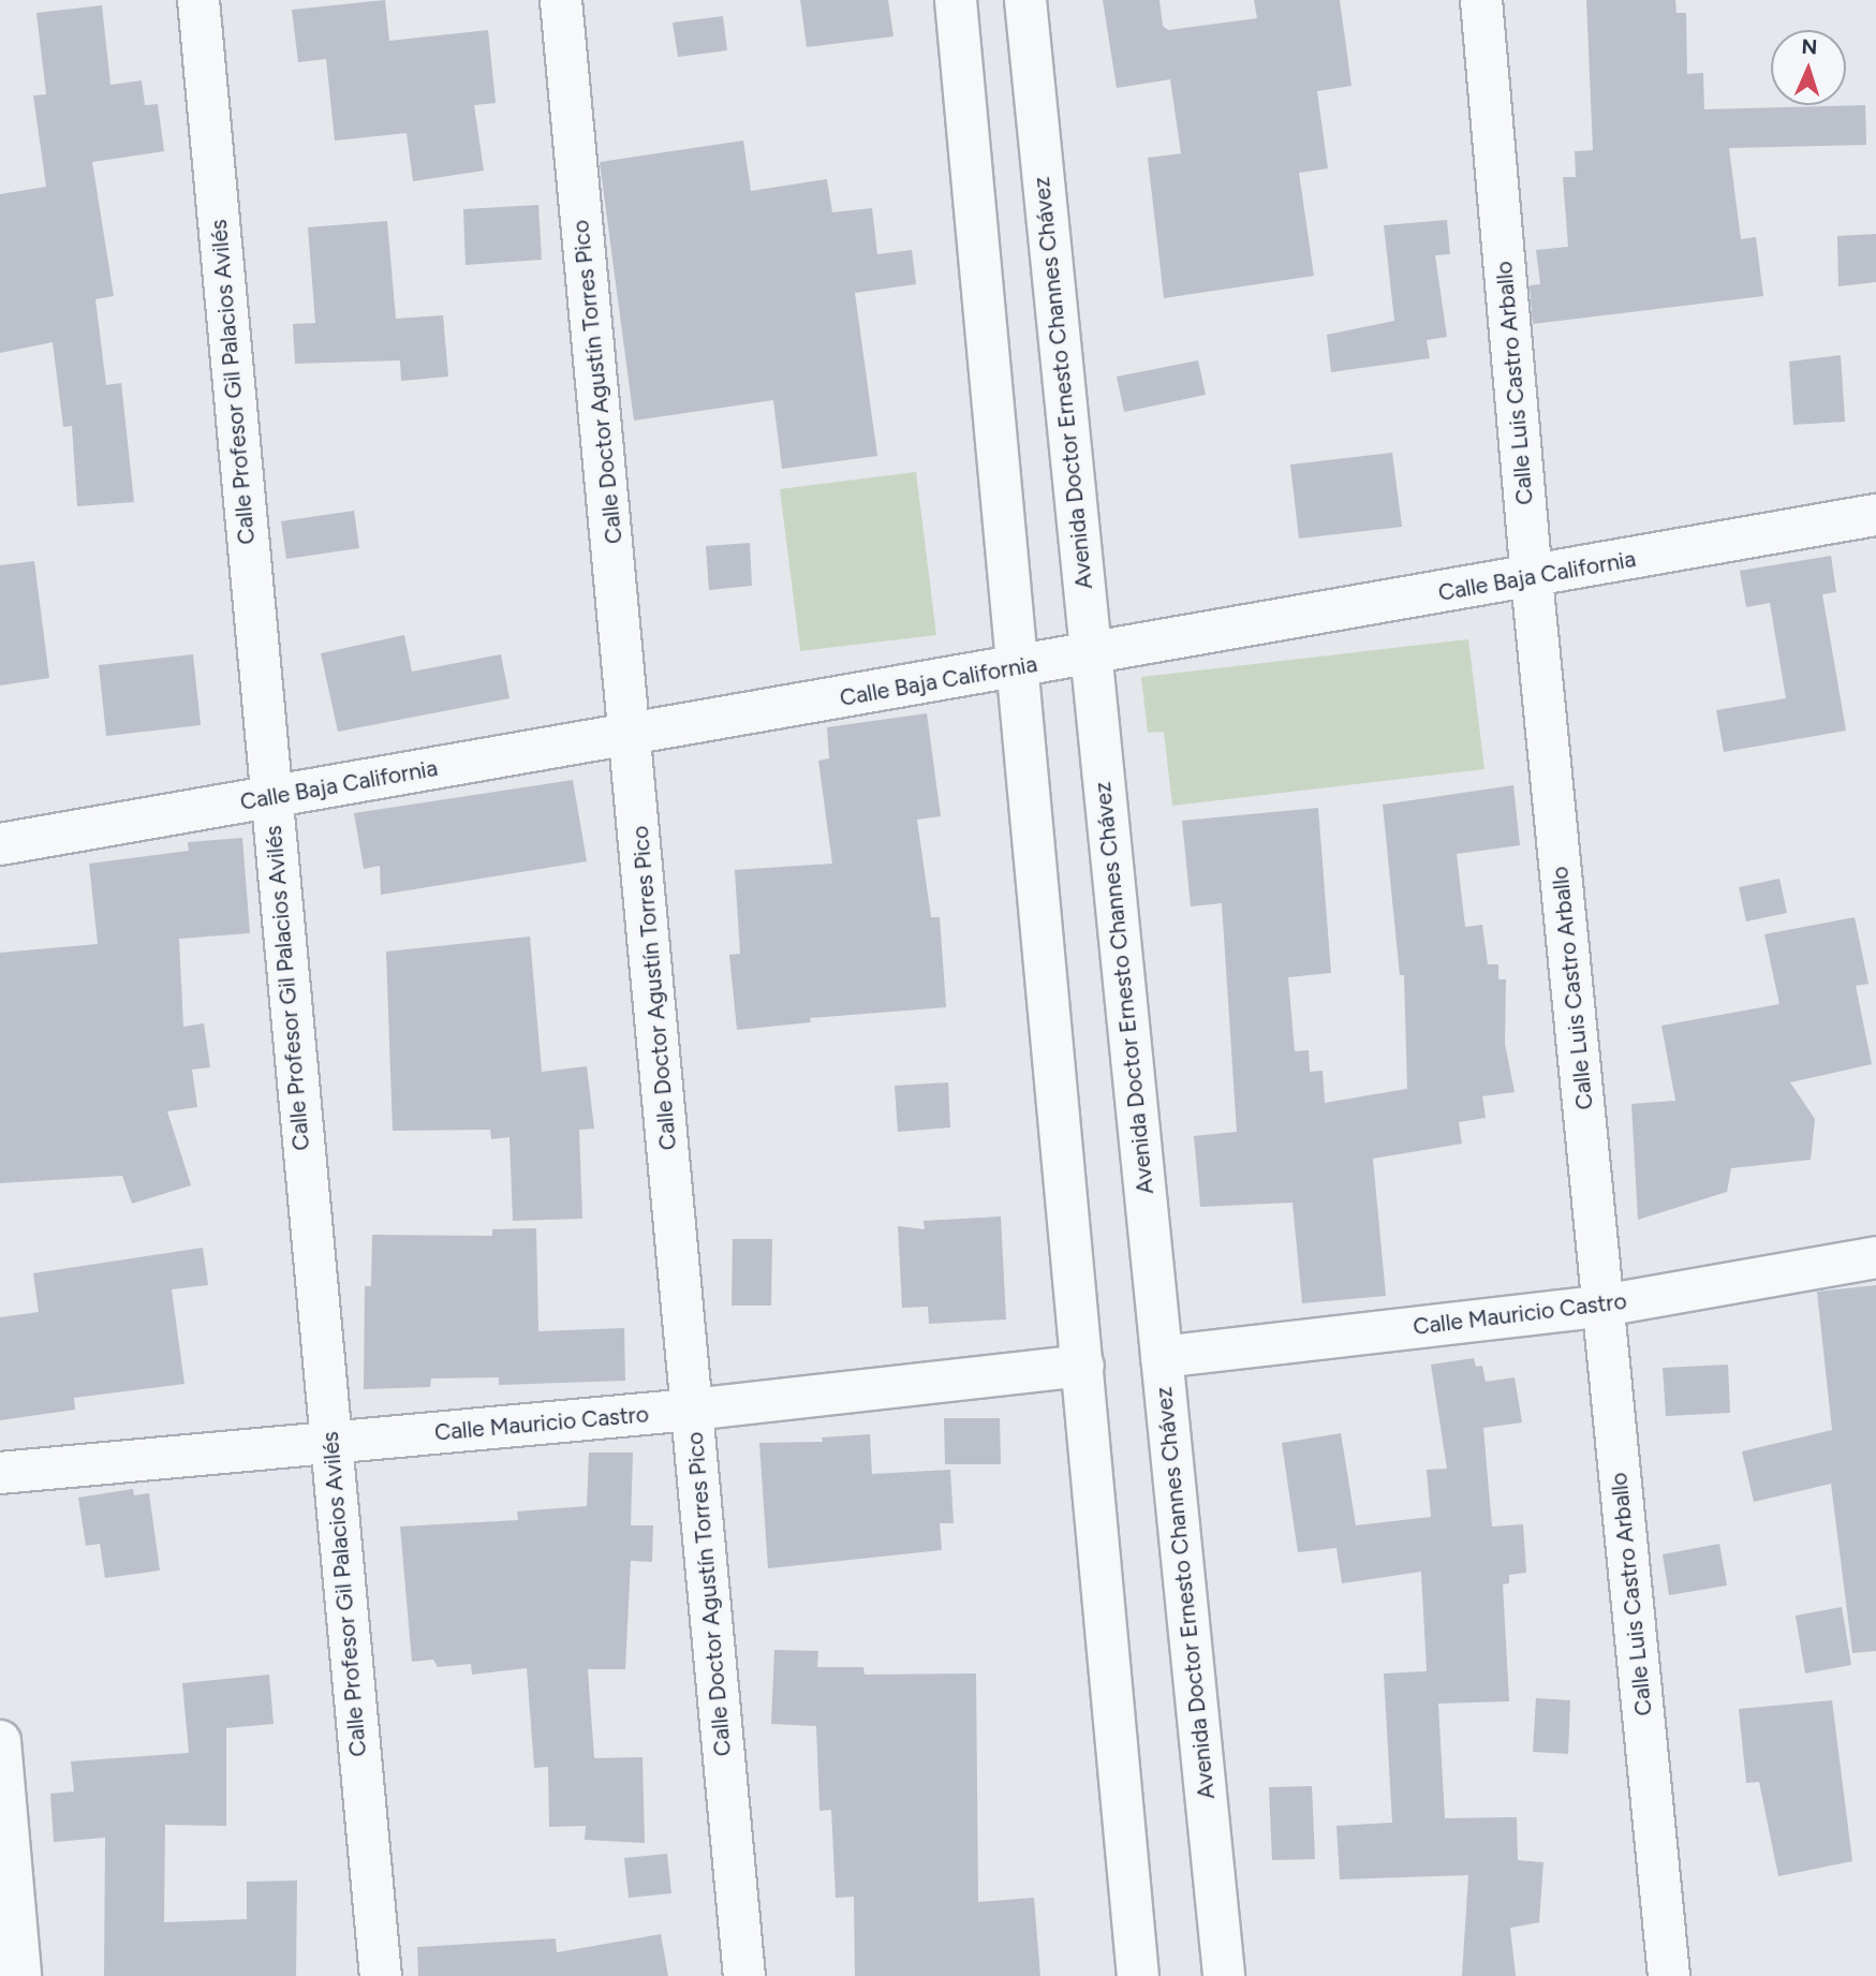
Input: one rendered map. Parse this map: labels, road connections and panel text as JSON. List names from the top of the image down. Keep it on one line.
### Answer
{"streets":{"street":["Calle Profesor Gil Palacios Avilés","Calle Doctor Agustín Torres Pico","Avenida Doctor Ernesto Channes Chávez","Calle Luis Castro Arballo","Calle Baja California","Calle Mauricio Castro"]},"crossings":[["Calle Profesor Gil Palacios Avilés","Calle Baja California"],["Calle Profesor Gil Palacios Avilés","Calle Mauricio Castro"],["Calle Doctor Agustín Torres Pico","Calle Baja California"],["Calle Doctor Agustín Torres Pico","Calle Mauricio Castro"],["Avenida Doctor Ernesto Channes Chávez","Calle Baja California"],["Avenida Doctor Ernesto Channes Chávez","Calle Mauricio Castro"],["Calle Luis Castro Arballo","Calle Baja California"],["Calle Luis Castro Arballo","Calle Mauricio Castro"]],"north":"top"}
